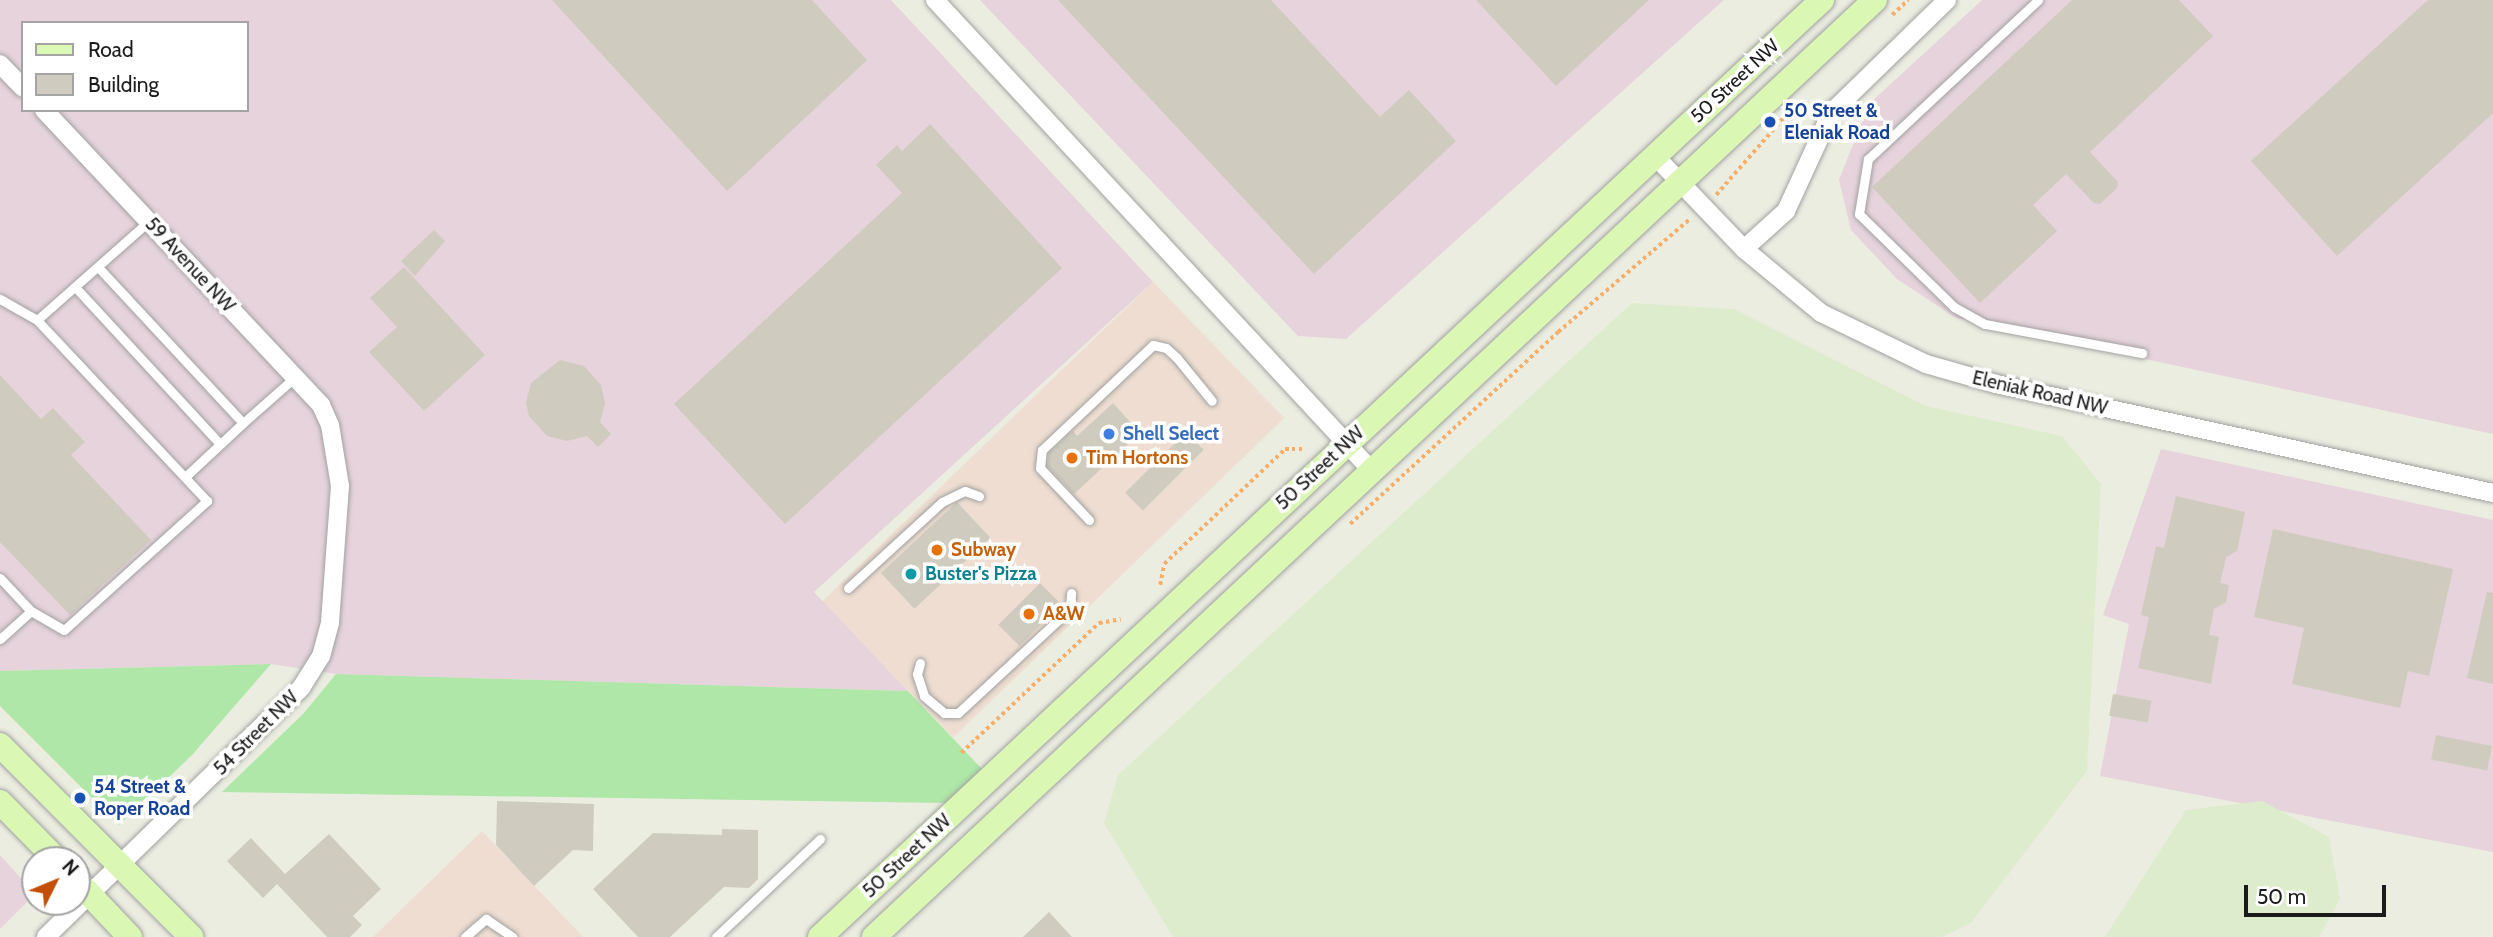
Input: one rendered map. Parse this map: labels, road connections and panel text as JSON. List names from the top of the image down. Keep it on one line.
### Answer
{"streets":{"main road":["50 Street NW"],"street":["59 Avenue NW","Eleniak Road NW","54 Street NW"]},"crossings":[["50 Street NW","Eleniak Road NW"],["59 Avenue NW","54 Street NW"]],"places":["50 Street & Eleniak Road","Shell Select","Tim Hortons","Subway","Buster's Pizza","A&W","54 Street & Roper Road"],"legend":["Road","Building"],"scale_bar":"50 m","north":"top right"}
